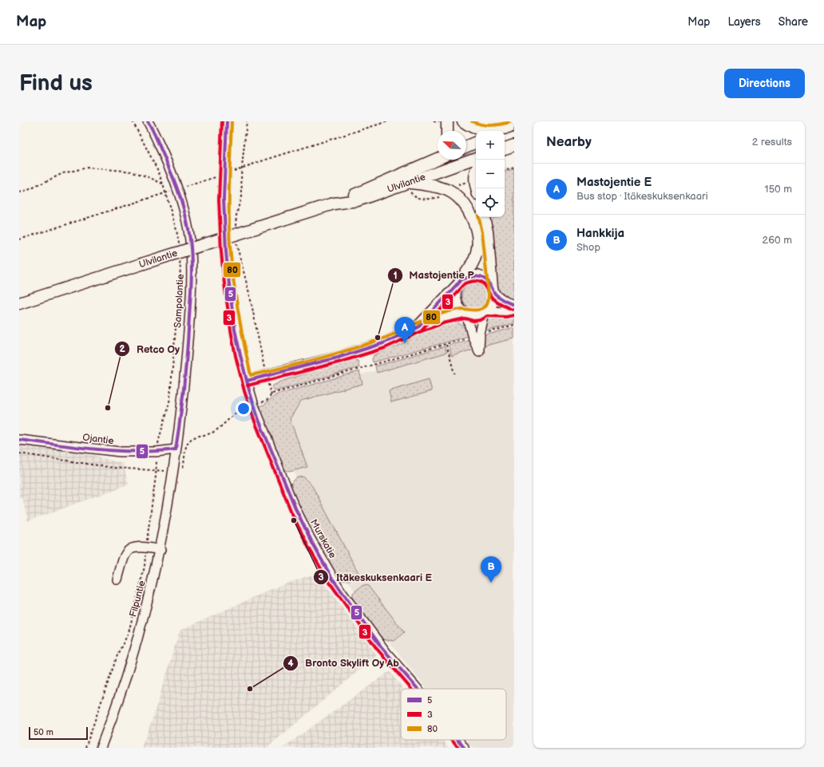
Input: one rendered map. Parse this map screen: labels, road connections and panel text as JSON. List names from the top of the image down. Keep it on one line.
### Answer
{"streets":{"main road":["Ulvilantie"],"street":["Sampolantie","Ojantie","Murskatie","Filpuntie"]},"crossings":[["Sampolantie","Ojantie"],["Sampolantie","Filpuntie"],["Ojantie","Filpuntie"]],"places":["Mastojentie P","Retco Oy","Itäkeskuksenkaari E","Bronto Skylift Oy Ab"],"lines":["transit line 5","transit line 3","transit line 80"],"legend":["5","3","80"],"scale_bar":"50 m","north":"top left","page":{"header":"Map","nav":["Map","Layers","Share"],"buttons":"Directions","title":"Find us","heading":["Nearby","2 results"],"map_buttons":["+","−"],"list":[{"mark":"A","name":"Mastojentie E","note":"Bus stop · Itäkeskuksenkaari","value":"150 m"},{"mark":"B","name":"Hankkija","note":"Shop","value":"260 m"}],"pins":["A","B"],"scale":"50 m"}}
